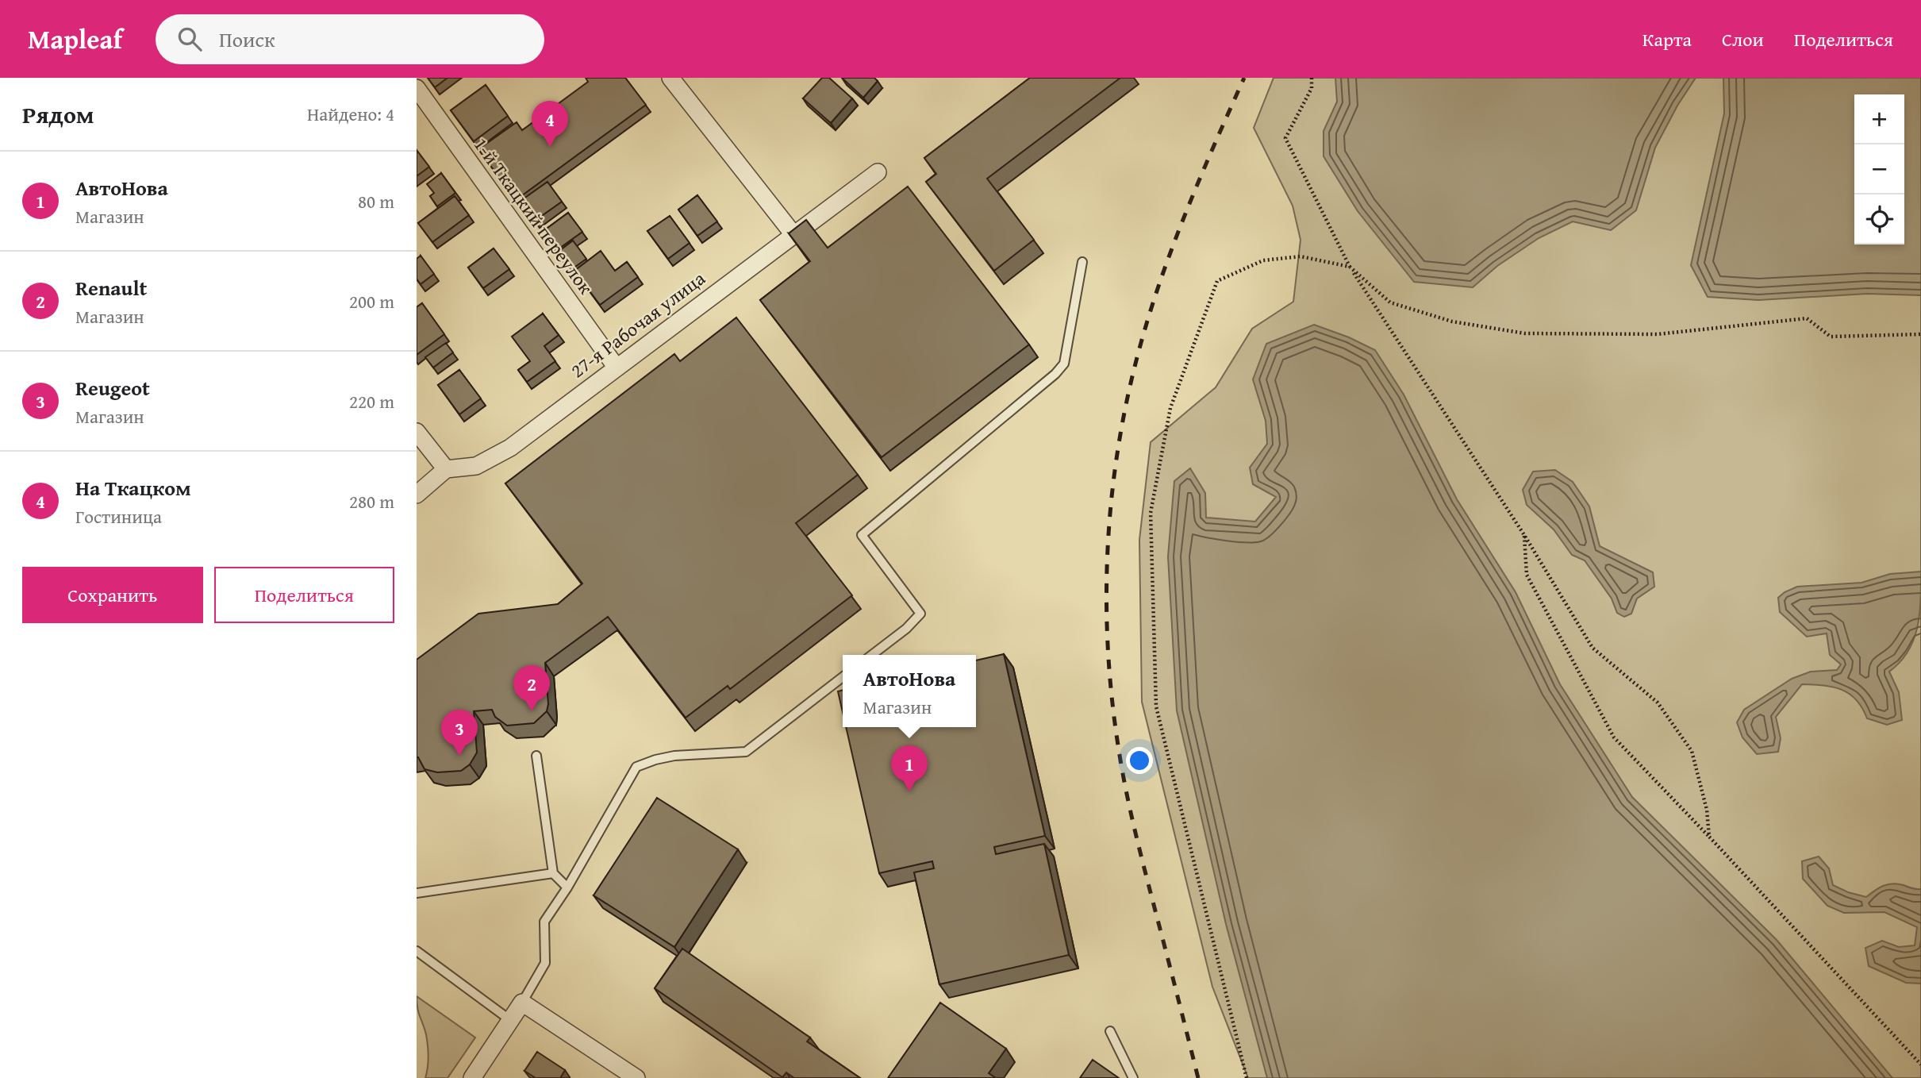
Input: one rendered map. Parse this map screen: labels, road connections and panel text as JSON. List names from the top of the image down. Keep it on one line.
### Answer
{"streets":{"street":["1-й Ткацкий переулок","27-я Рабочая улица"]},"crossings":[["1-й Ткацкий переулок","27-я Рабочая улица"]],"page":{"header":"Mapleaf","search":"Поиск","nav":["Карта","Слои","Поделиться"],"heading":["Рядом","Найдено: 4"],"map_buttons":["+","−"],"pins":["4","2","3","1"],"list":[{"mark":"1","name":"АвтоНова","note":"Магазин","value":"80 m"},{"mark":"2","name":"Renault","note":"Магазин","value":"200 m"},{"mark":"3","name":"Reugeot","note":"Магазин","value":"220 m"},{"mark":"4","name":"На Ткацком","note":"Гостиница","value":"280 m"}],"buttons":["Сохранить","Поделиться"],"popup":["АвтоНова","Магазин"]}}
